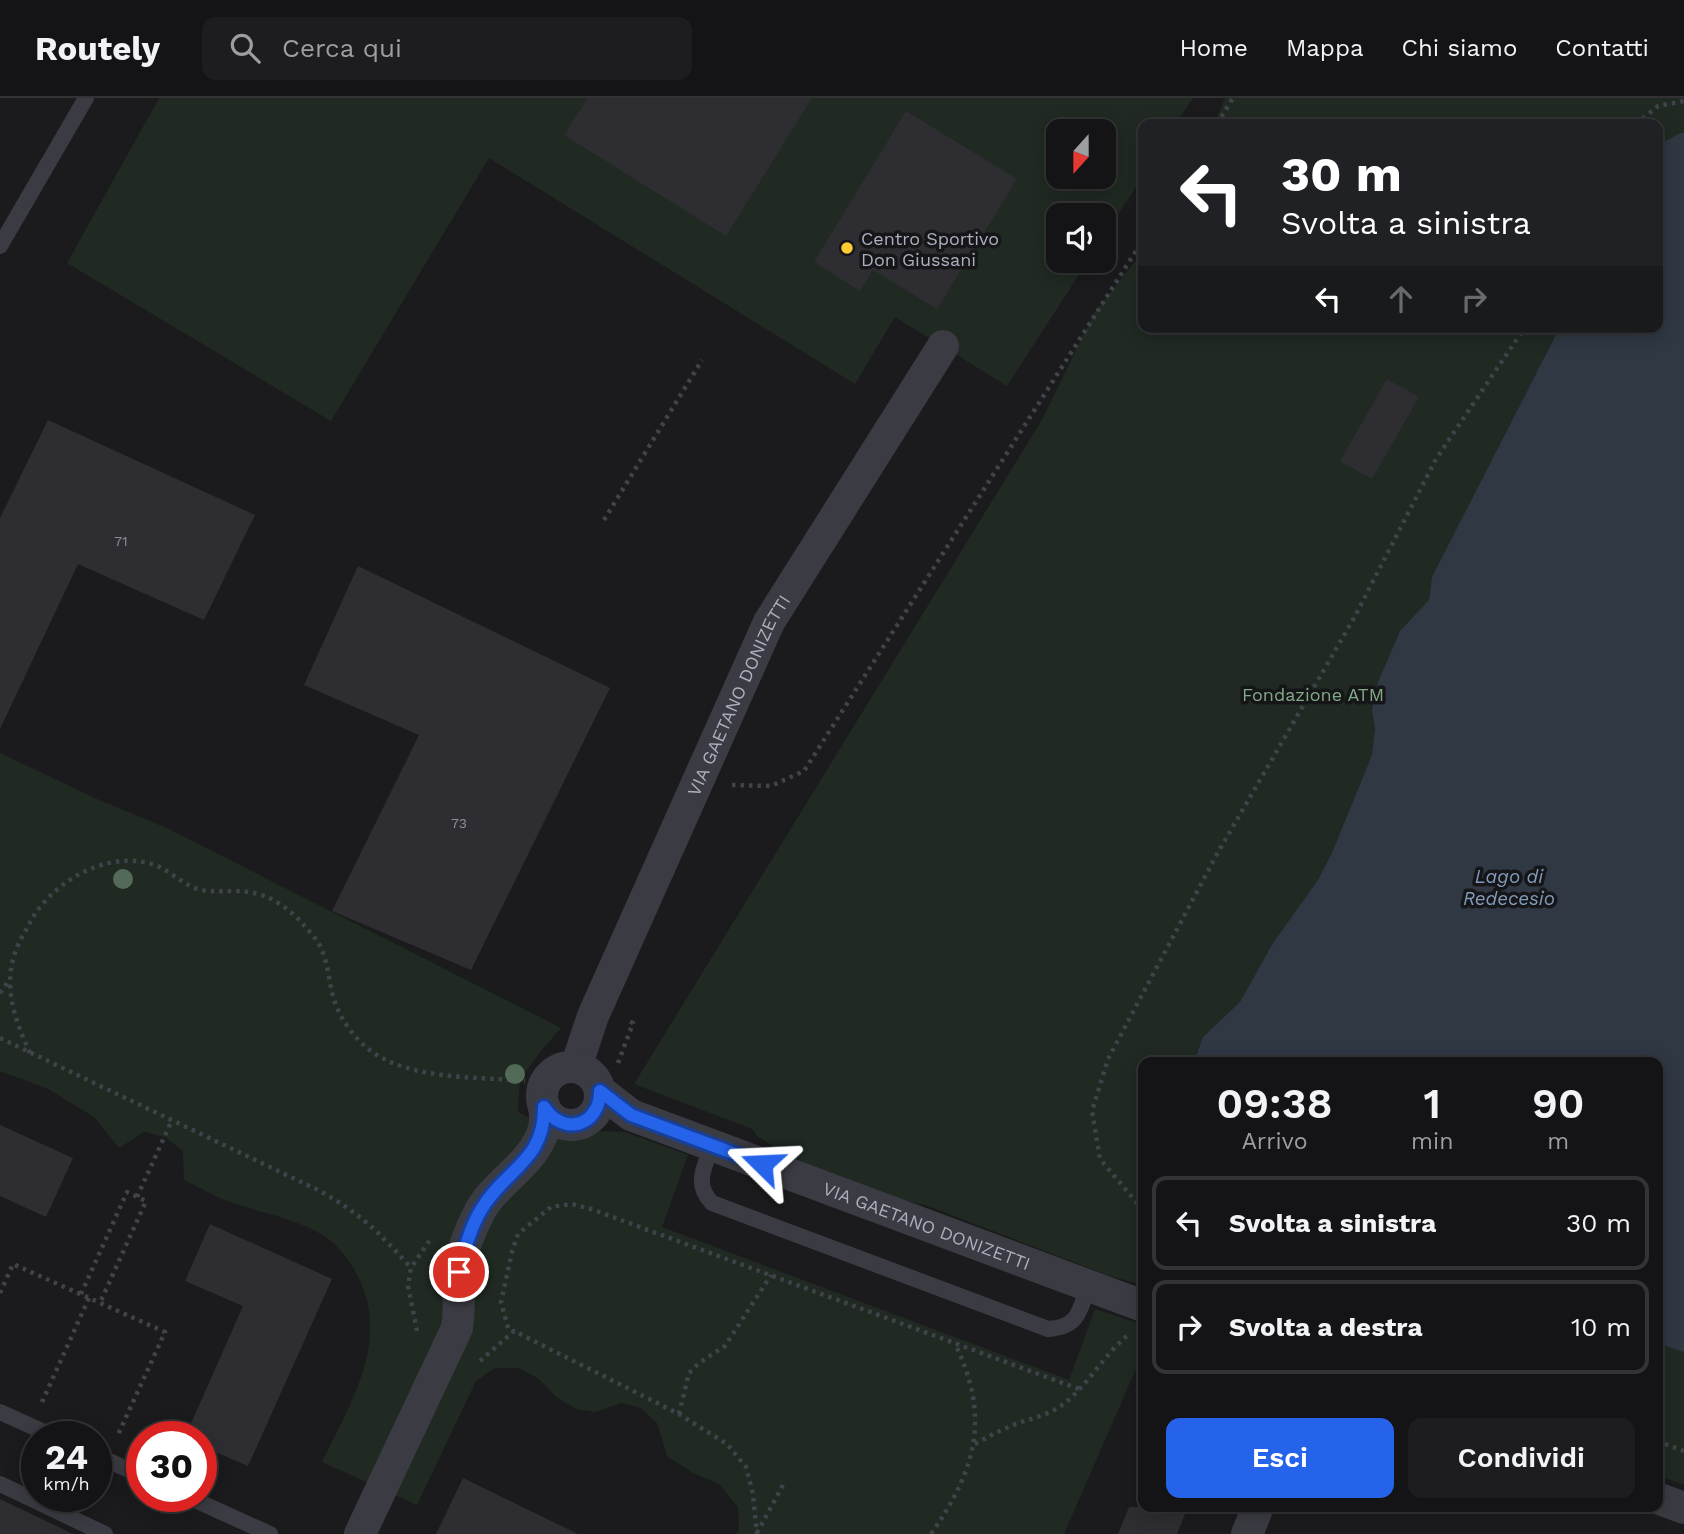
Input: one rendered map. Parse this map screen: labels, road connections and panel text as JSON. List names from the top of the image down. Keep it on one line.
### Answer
{"streets":{"street":["VIA GAETANO DONIZETTI"]},"water":["Lago di Redecesio"],"parks":["Fondazione ATM"],"places":["Centro Sportivo Don Giussani"],"house_numbers":["71","73"],"north":"bottom","page":{"header":"Routely","search":"Cerca qui","nav":["Home","Mappa","Chi siamo","Contatti"],"turn":["30 m","Svolta a sinistra"],"eta":["09:38","Arrivo","1","min","90","m"],"list":[{"name":"Svolta a sinistra","value":"30 m"},{"name":"Svolta a destra","value":"10 m"}],"buttons":["Esci","Condividi"],"speed":"24 km/h","limit":"30"}}
